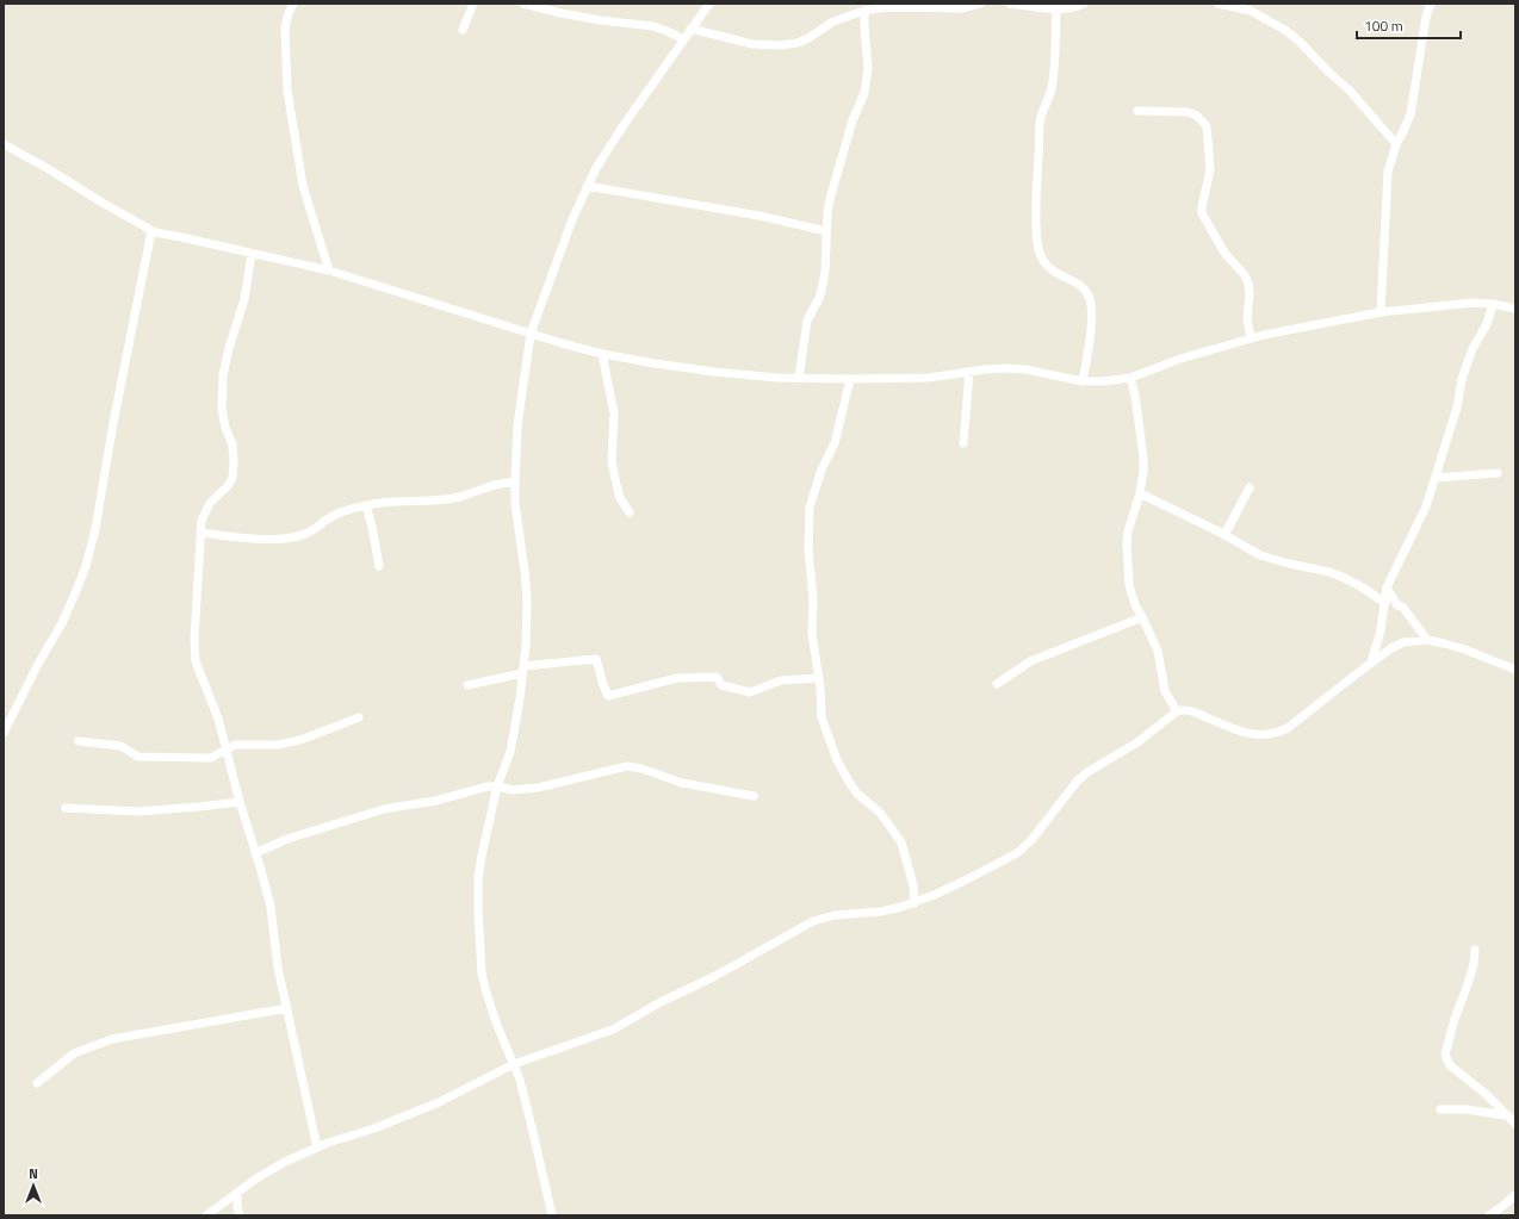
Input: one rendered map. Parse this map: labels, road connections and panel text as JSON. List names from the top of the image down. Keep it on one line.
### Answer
{"scale_bar":"100 m","north":"top"}
